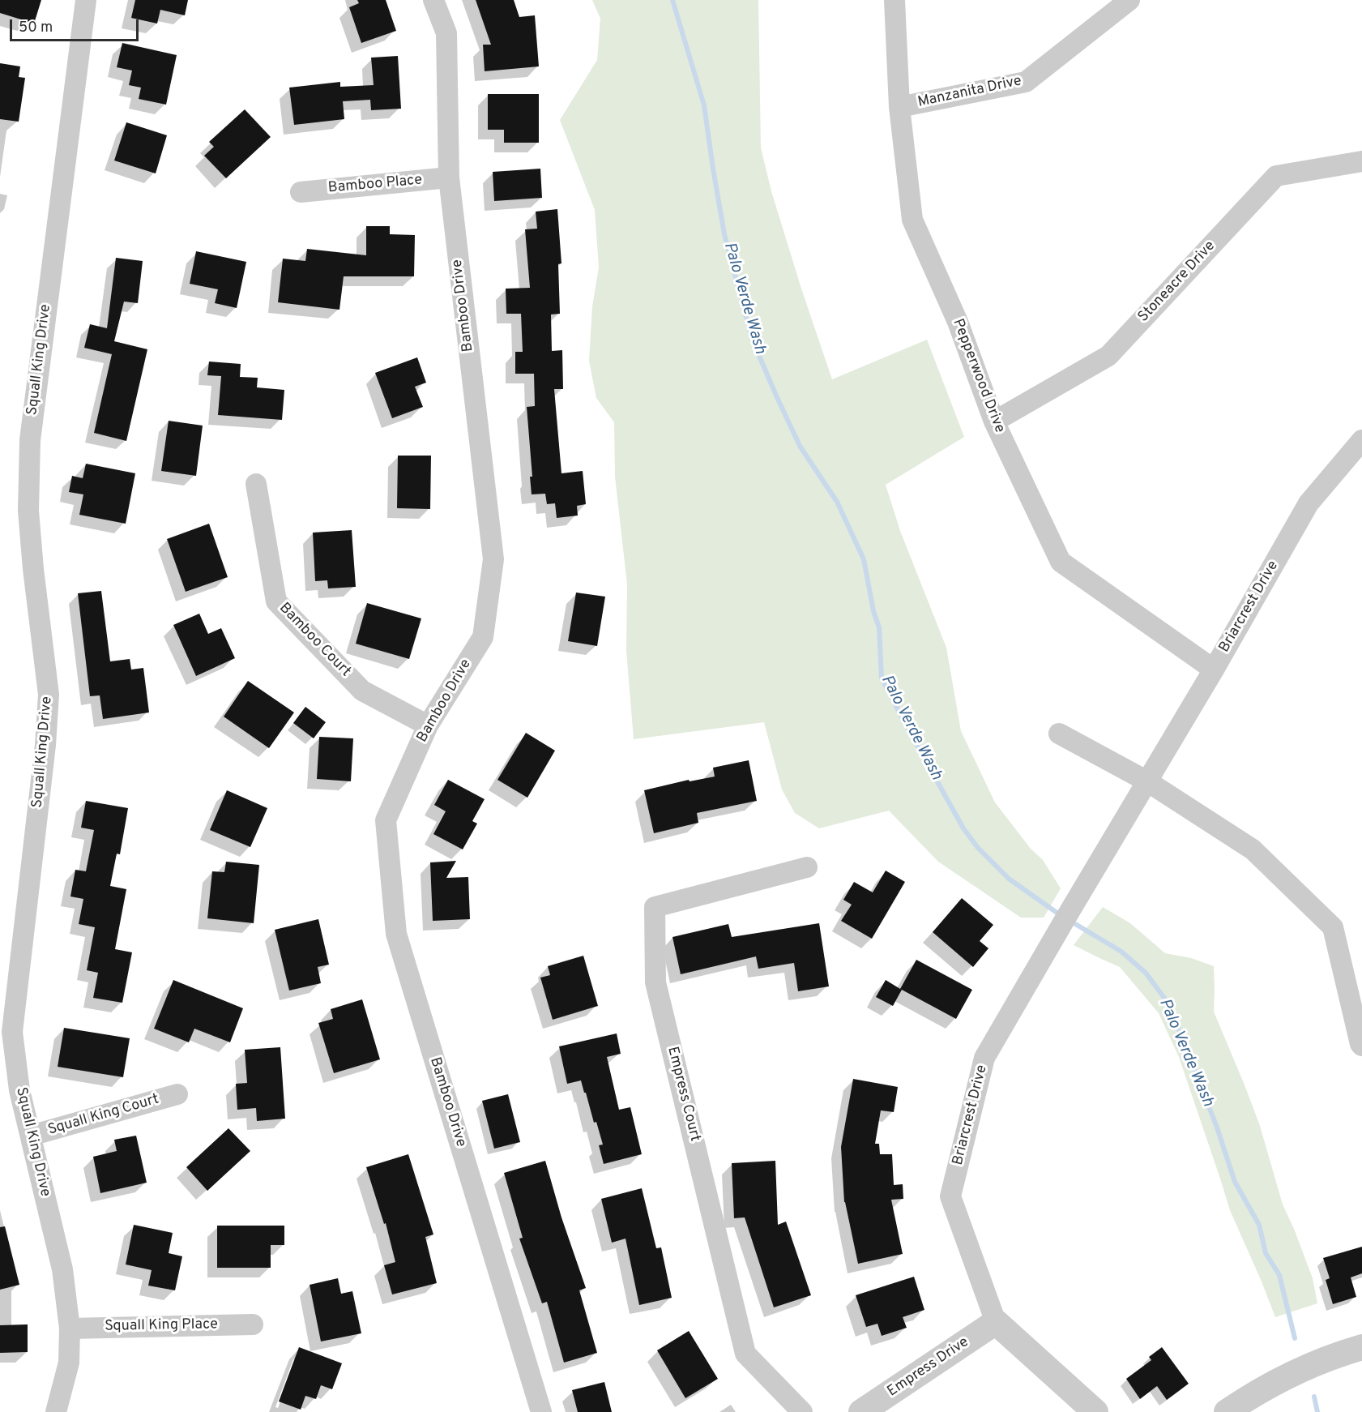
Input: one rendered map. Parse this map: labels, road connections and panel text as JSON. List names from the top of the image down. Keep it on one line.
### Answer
{"streets":{"street":["Manzanita Drive","Bamboo Place","Stoneacre Drive","Bamboo Drive","Squall King Drive","Pepperwood Drive","Briarcrest Drive","Bamboo Court","Empress Court","Squall King Court","Squall King Place","Empress Drive"]},"crossings":[["Manzanita Drive","Pepperwood Drive"],["Bamboo Place","Bamboo Drive"],["Stoneacre Drive","Pepperwood Drive"],["Bamboo Drive","Bamboo Court"],["Squall King Drive","Squall King Court"],["Squall King Drive","Squall King Place"],["Pepperwood Drive","Briarcrest Drive"],["Briarcrest Drive","Empress Drive"]],"water":["Palo Verde Wash"],"scale_bar":"50 m"}
